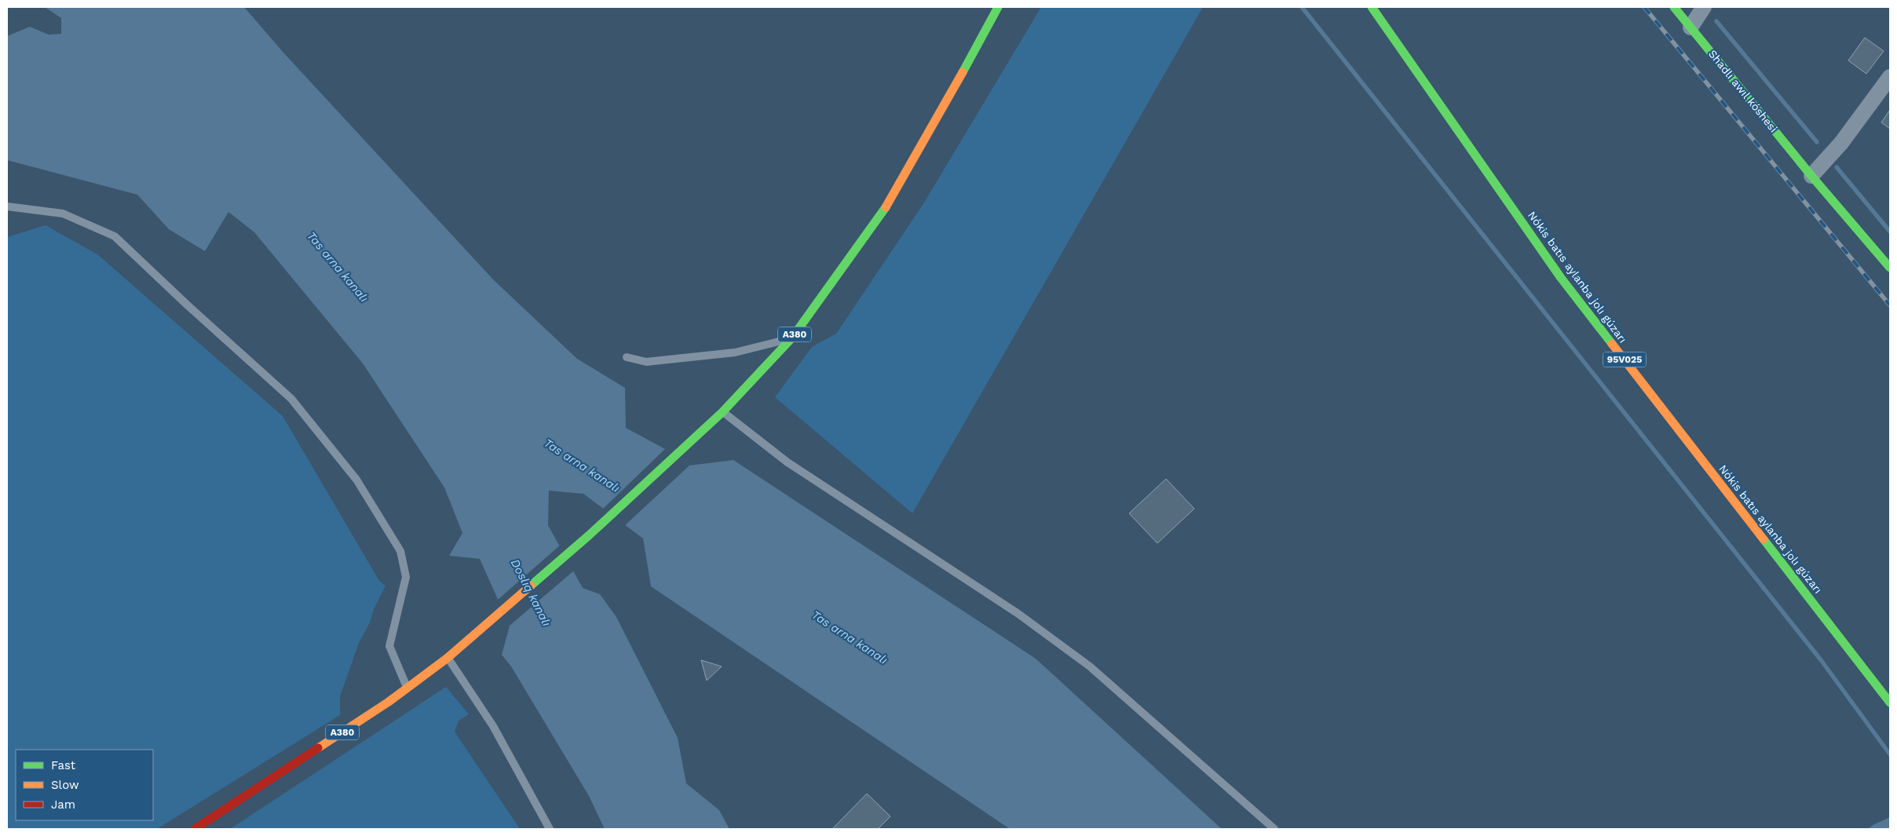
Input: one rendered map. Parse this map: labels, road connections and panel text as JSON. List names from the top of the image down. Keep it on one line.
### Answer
{"streets":{"main road":["Shadlı awıl kóshesi","Nókis batıs aylanba jolı gúzarı","A380","95V025"]},"water":["Tas arna kanalı","Doslıq kanalı"],"legend":["Fast","Slow","Jam"]}
